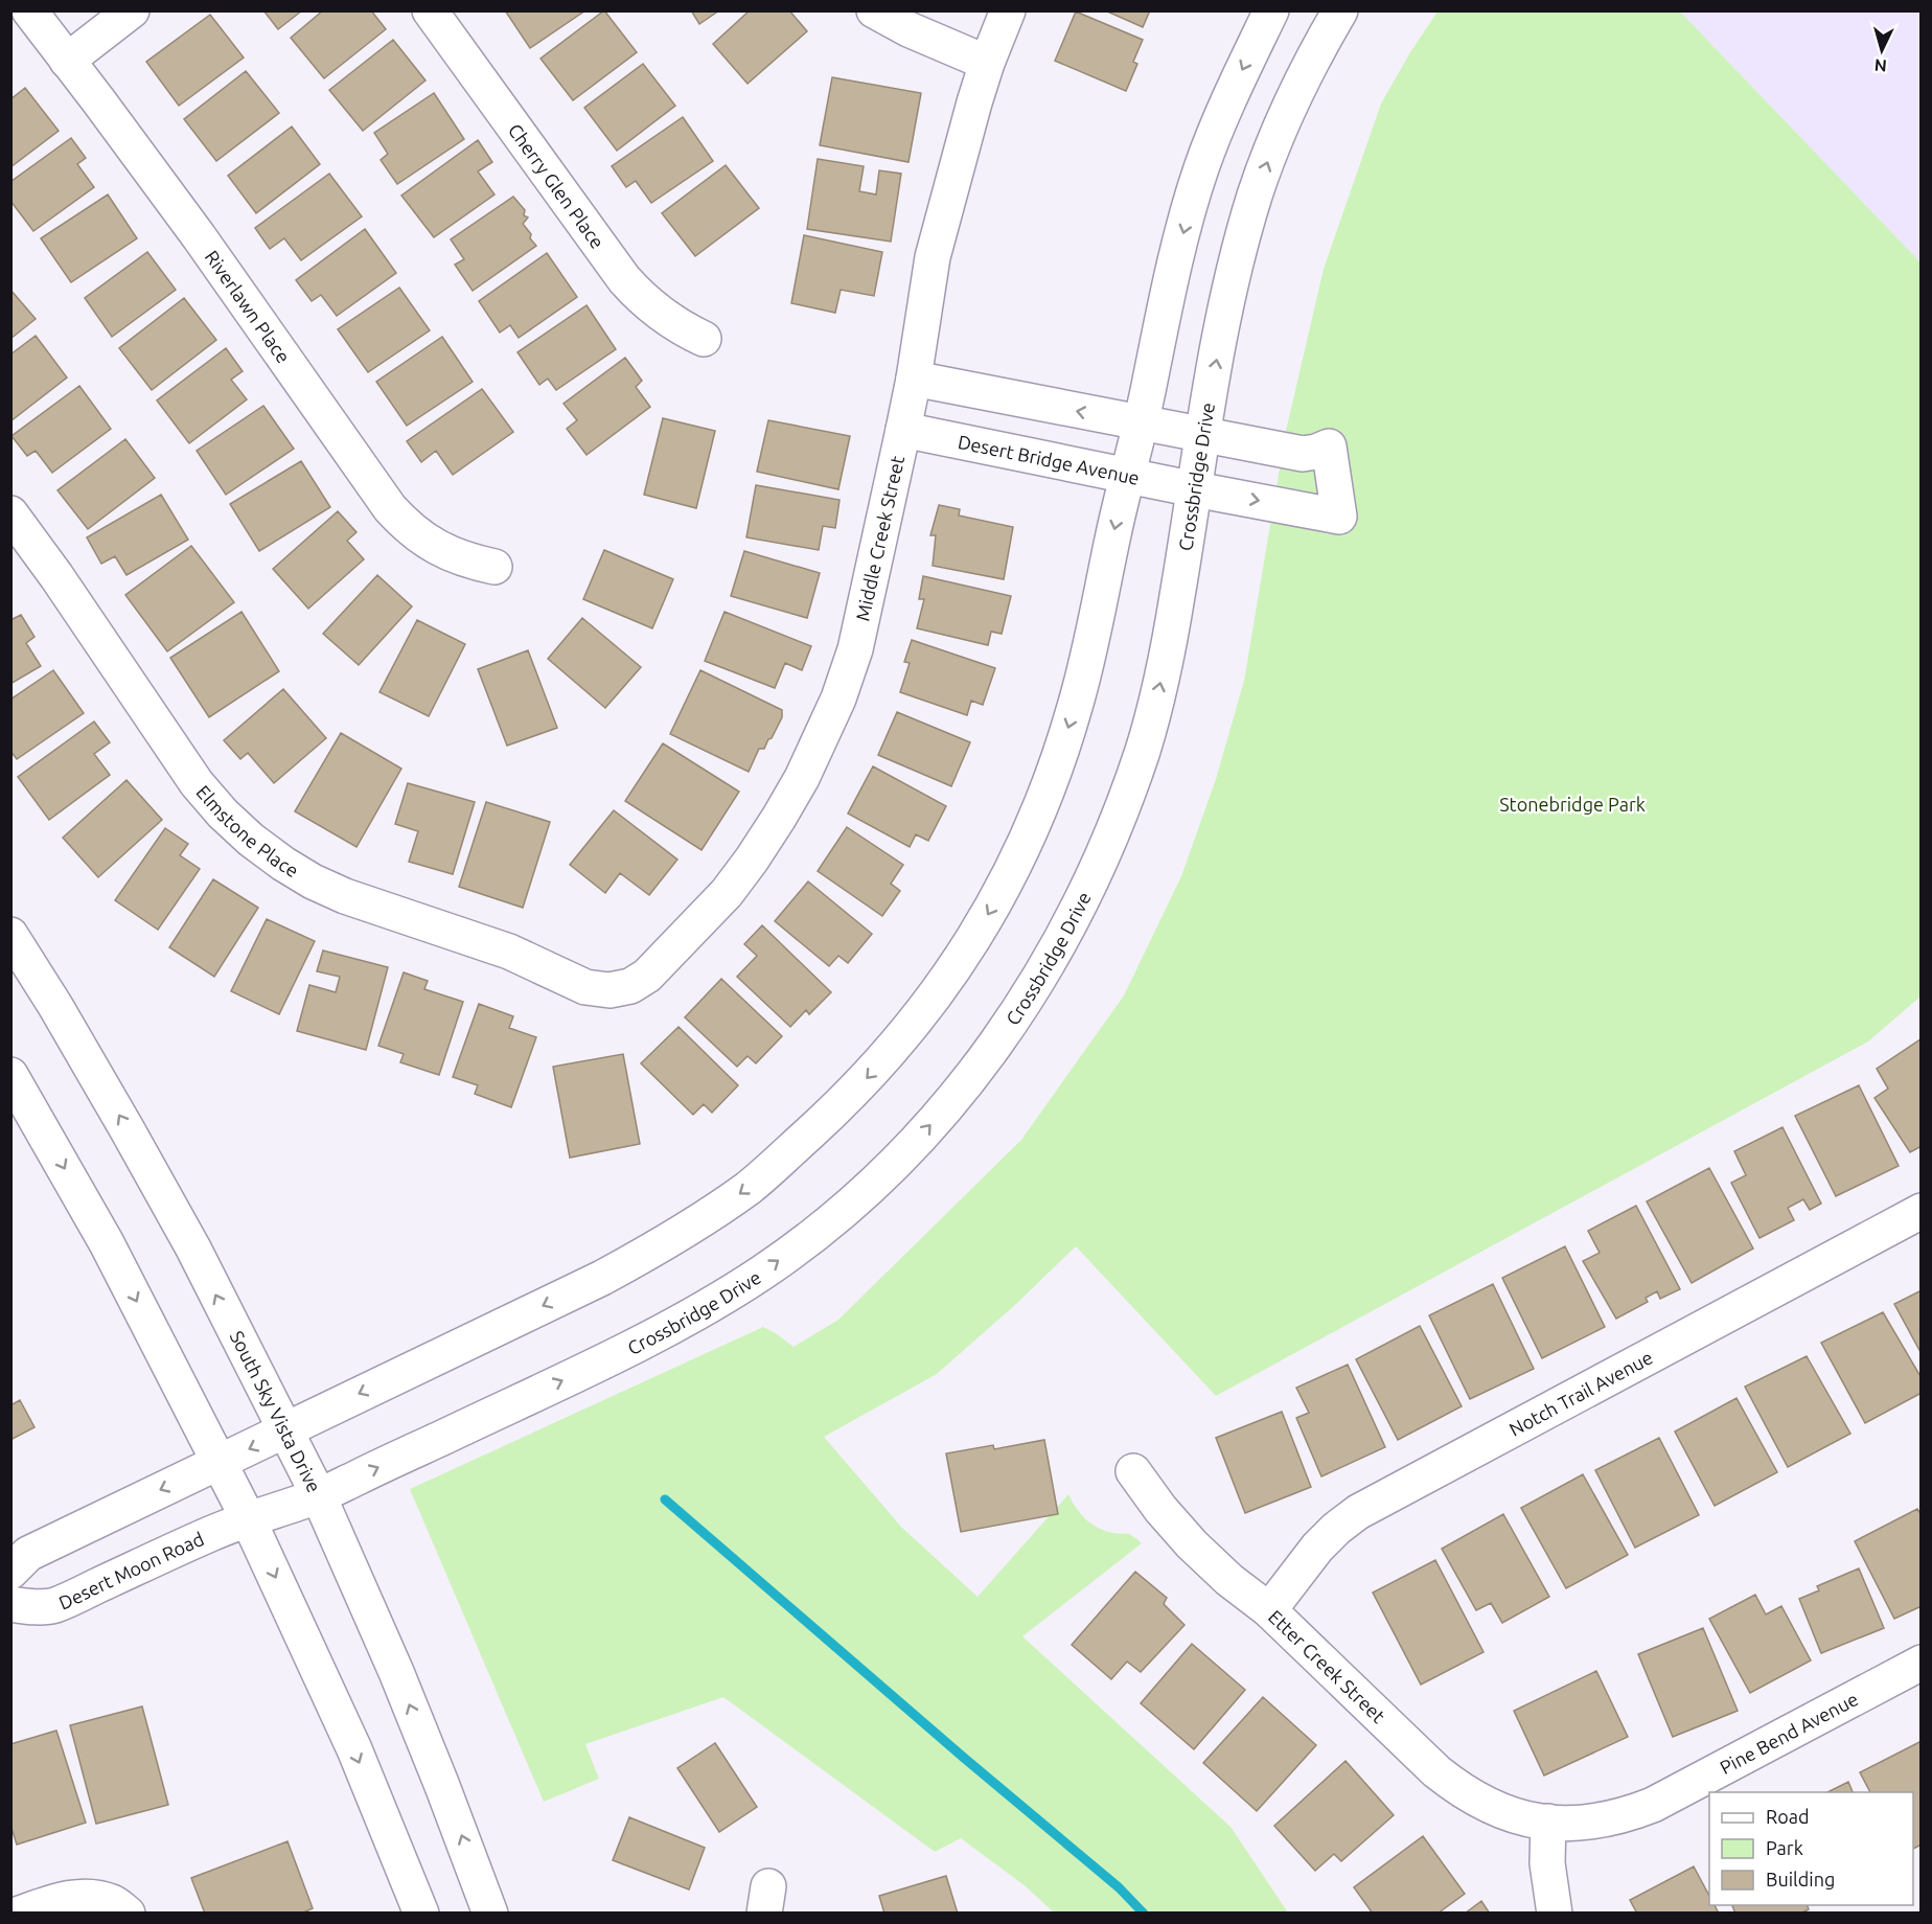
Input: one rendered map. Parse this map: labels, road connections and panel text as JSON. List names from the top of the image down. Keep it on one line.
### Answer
{"streets":{"street":["Cherry Glen Place","Riverlawn Place","Desert Bridge Avenue","Crossbridge Drive","Middle Creek Street","Elmstone Place","Notch Trail Avenue","South Sky Vista Drive","Desert Moon Road","Etter Creek Street","Pine Bend Avenue"]},"crossings":[["Desert Bridge Avenue","Crossbridge Drive"],["Desert Bridge Avenue","Middle Creek Street"],["Crossbridge Drive","South Sky Vista Drive"],["Crossbridge Drive","Desert Moon Road"],["Middle Creek Street","Elmstone Place"],["Notch Trail Avenue","Etter Creek Street"],["Etter Creek Street","Pine Bend Avenue"]],"parks":["Stonebridge Park"],"legend":["Road","Park","Building"],"north":"bottom"}
